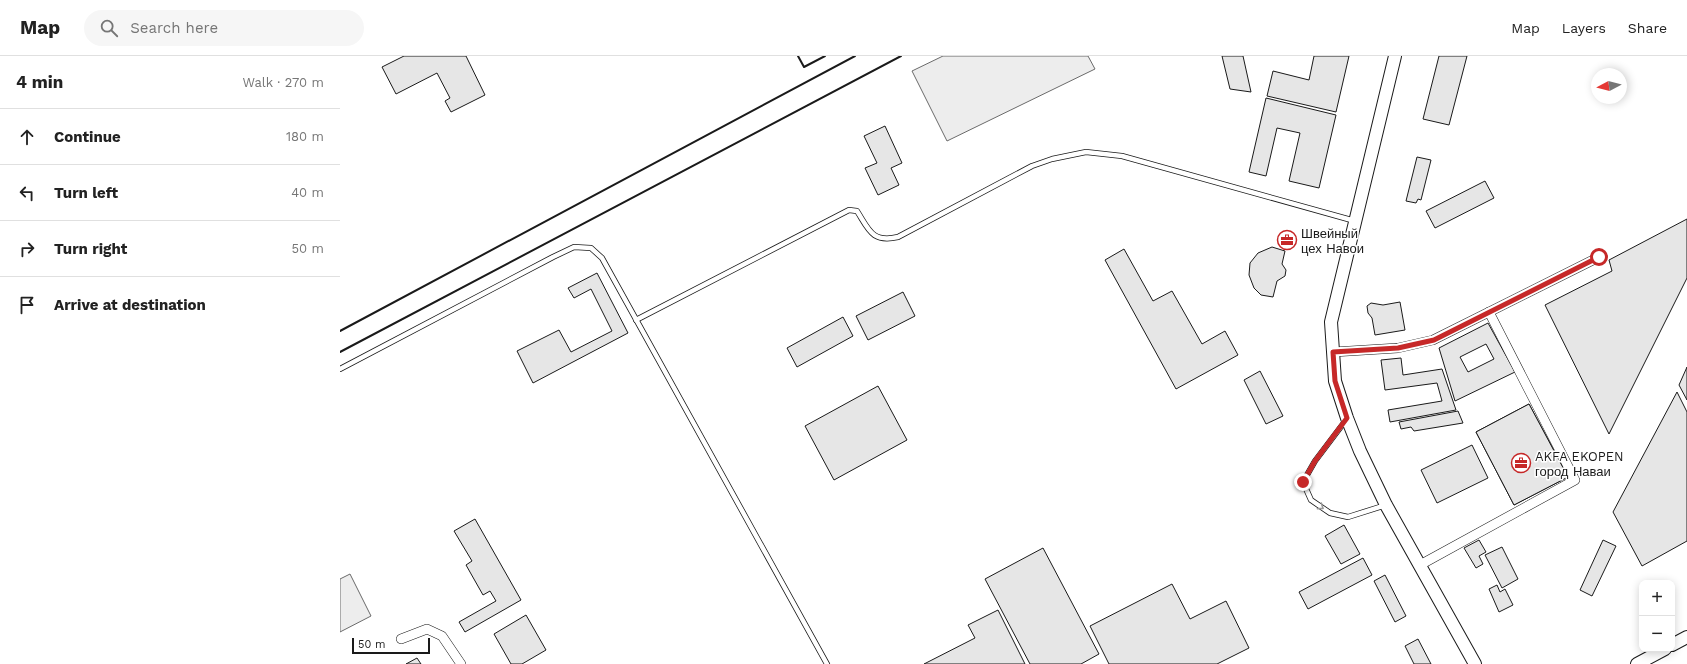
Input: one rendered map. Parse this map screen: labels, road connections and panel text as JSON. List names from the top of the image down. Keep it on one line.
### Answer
{"places":{"office":["Швейный цех Навои","AKFA EKOPEN город Наваи"]},"scale_bar":"50 m","north":"left","page":{"header":"Map","search":"Search here","nav":["Map","Layers","Share"],"heading":["4 min","Walk · 270 m"],"list":[["Continue","180 m"],["Turn left","40 m"],["Turn right","50 m"],"Arrive at destination"],"map_buttons":["+","−"],"scale":"50 m"}}
